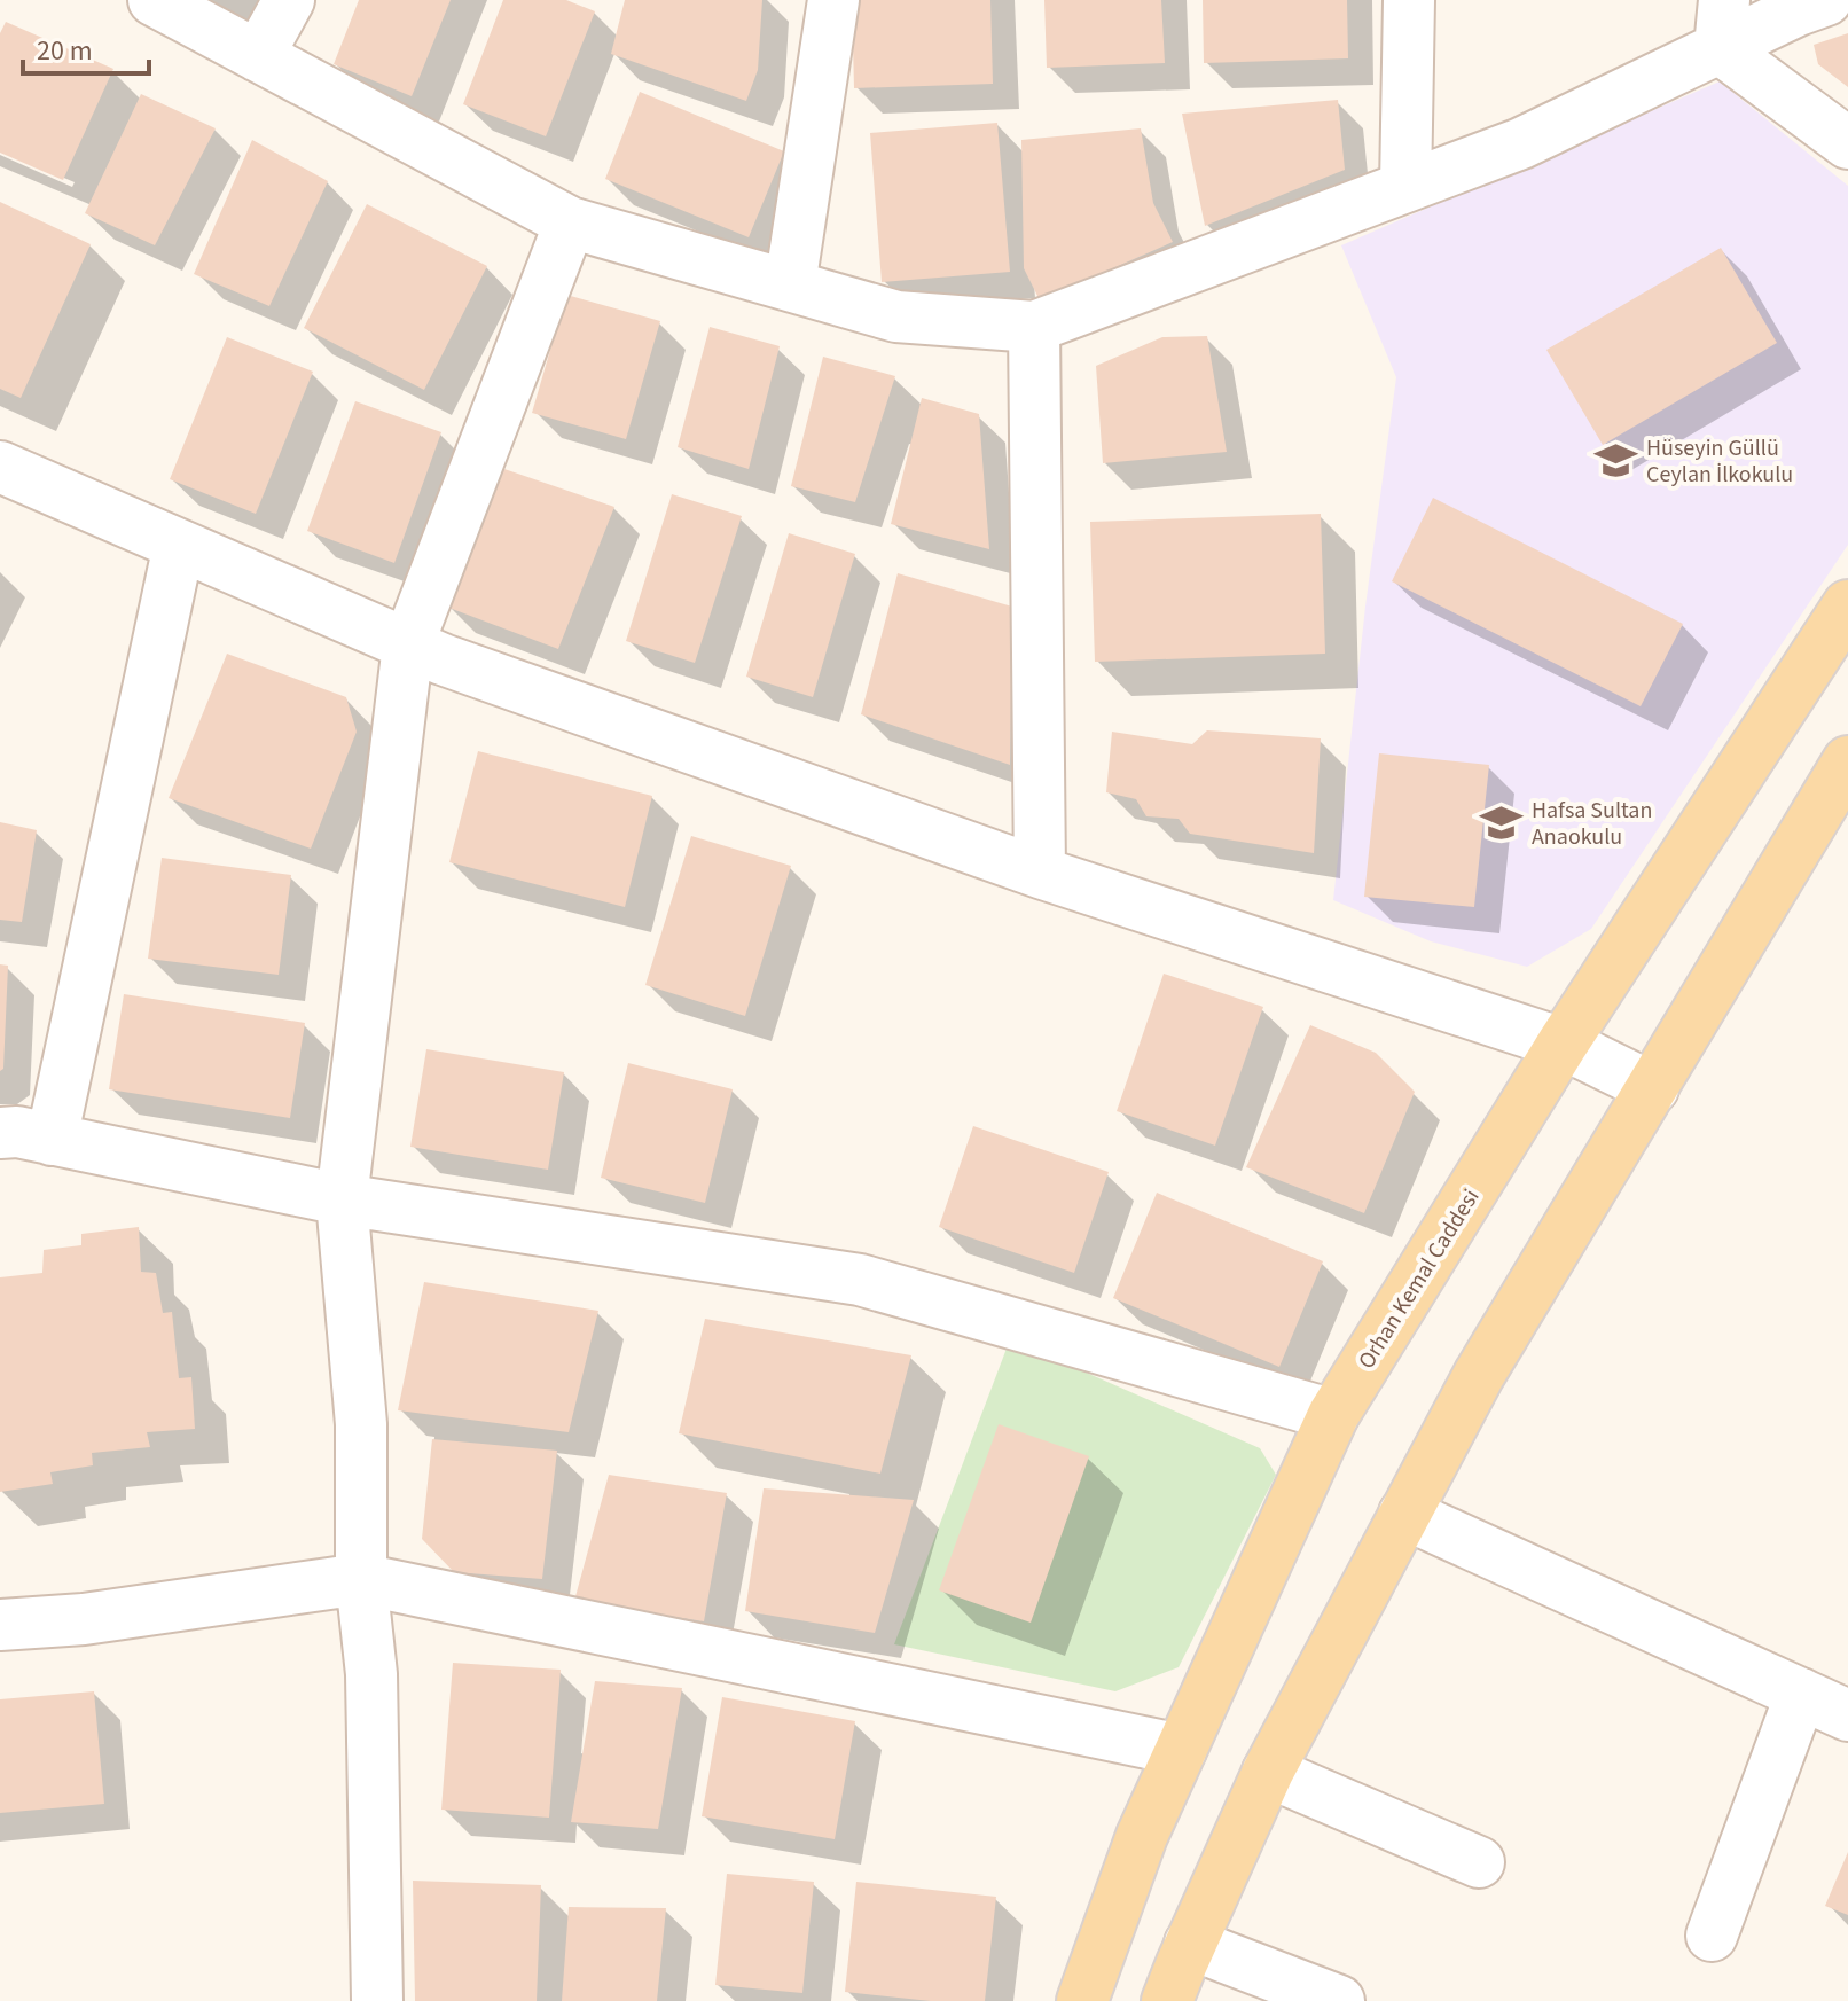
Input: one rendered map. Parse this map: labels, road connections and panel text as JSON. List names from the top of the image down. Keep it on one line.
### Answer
{"streets":{"main road":["Orhan Kemal Caddesi"]},"places":{"school or university":["Hüseyin Güllü Ceylan İlkokulu","Hafsa Sultan Anaokulu"]},"scale_bar":"20 m"}
